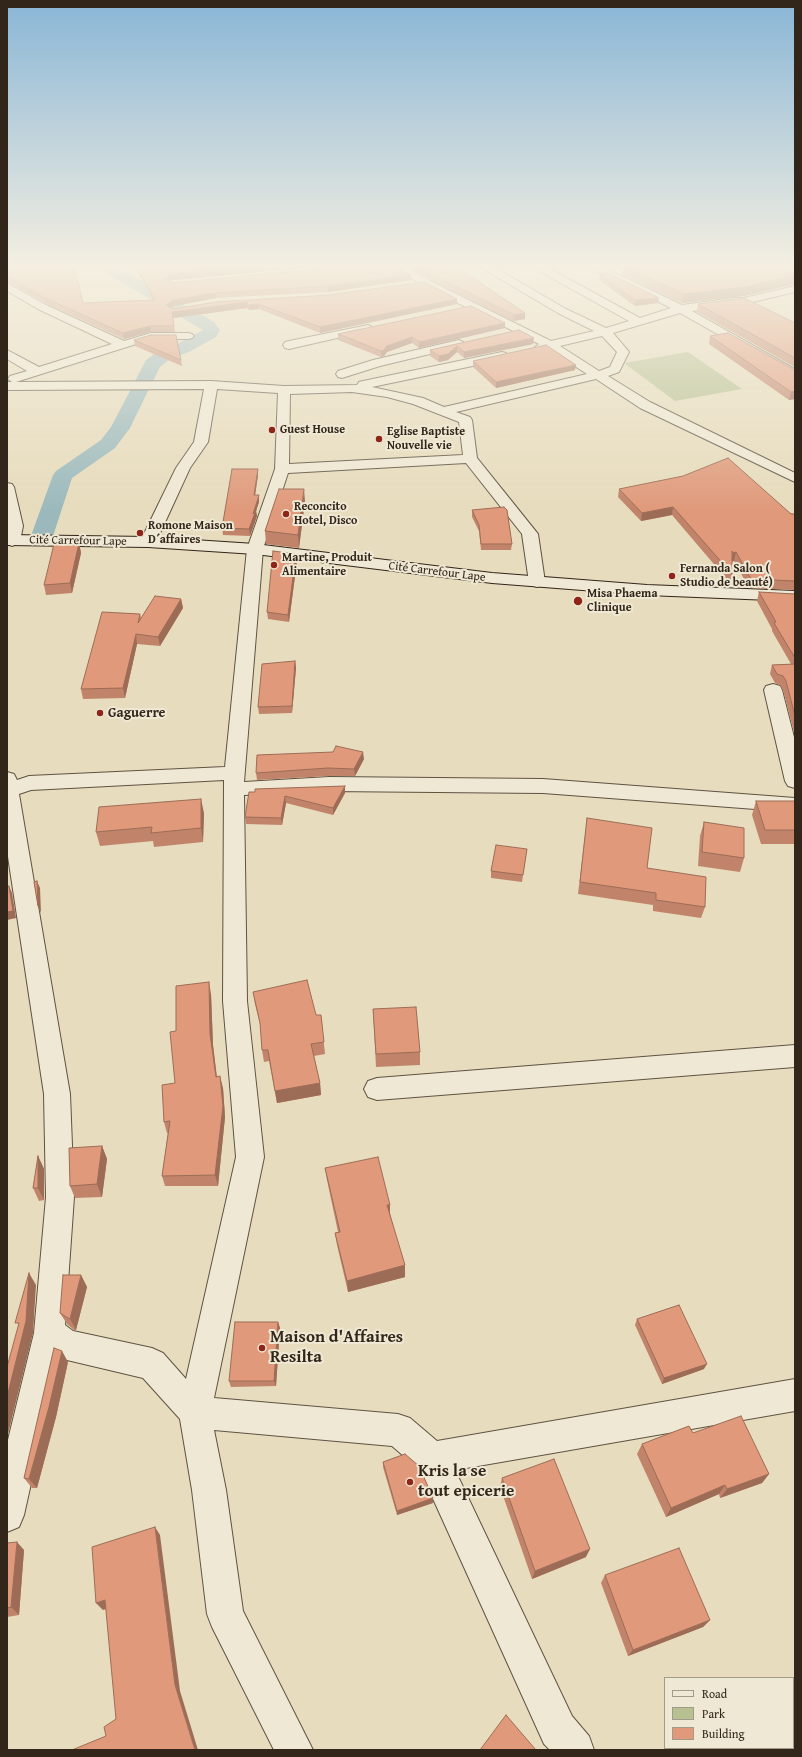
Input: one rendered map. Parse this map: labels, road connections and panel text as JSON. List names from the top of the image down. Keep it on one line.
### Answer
{"streets":{"street":["Cité Carrefour Lape"]},"places":["Guest House","Eglise Baptiste Nouvelle vie","Reconcito Hotel, Disco","Romone Maison D´affaires","Martine, Produit Alimentaire","Fernanda Salon ( Studio de beauté)","Misa Phaema Clinique","Gaguerre","Maison d'Affaires Resilta","Kris la se tout epicerie"],"legend":["Road","Park","Building"]}
